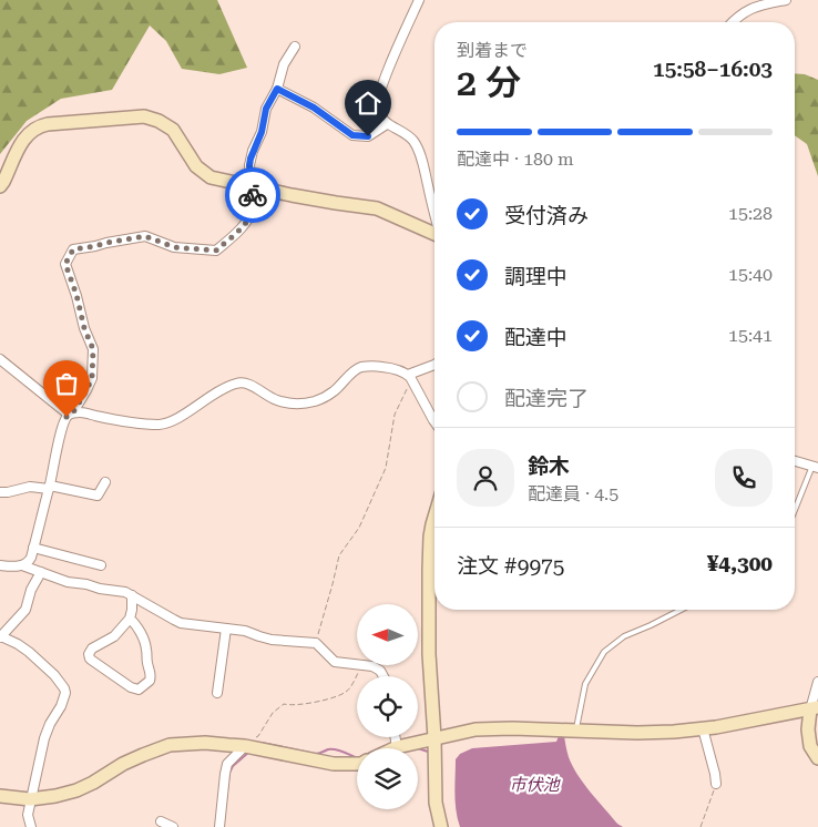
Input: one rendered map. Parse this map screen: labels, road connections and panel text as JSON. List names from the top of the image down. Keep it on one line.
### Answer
{"water":["市伏池"],"north":"left","page":{"heading":["2 分","到着まで","15:58–16:03"],"panel":["鈴木","配達員 · 4.5","注文 #9975","¥4,300"],"bar":"配達中 · 180 m","list":[["受付済み","15:28"],["調理中","15:40"],["配達中","15:41"],"配達完了"]}}
